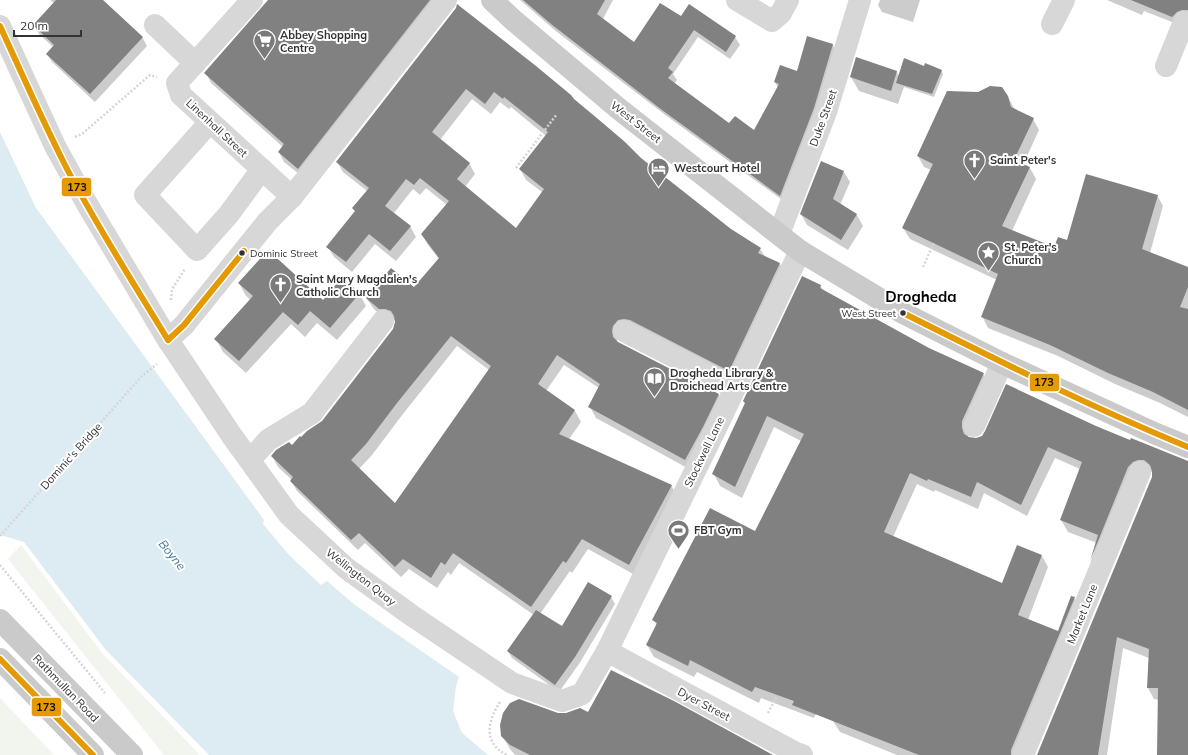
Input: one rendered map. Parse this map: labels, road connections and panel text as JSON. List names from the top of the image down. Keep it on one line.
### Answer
{"streets":{"main road":["West Street","Rathmullan Road"],"street":["Duke Street","Linenhall Street","Stockwell Lane","Wellington Quay","Market Lane","Dyer Street"],"path":["Dominic's Bridge"]},"crossings":[["Duke Street","West Street"],["West Street","Stockwell Lane"],["Stockwell Lane","Wellington Quay"],["Stockwell Lane","Dyer Street"],["Wellington Quay","Dyer Street"]],"districts":["Drogheda"],"water":["Boyne"],"places":{"supermarket":["Abbey Shopping Centre"],"church":["Saint Peter's","Saint Mary Magdalen's Catholic Church"],"hotel":["Westcourt Hotel"],"other":["Dominic Street","West Street"],"place":["St. Peter's Church"],"library":["Drogheda Library & Droichead Arts Centre"],"sports":["FBT Gym"]},"lines":["transit line 173"],"scale_bar":"20 m"}
